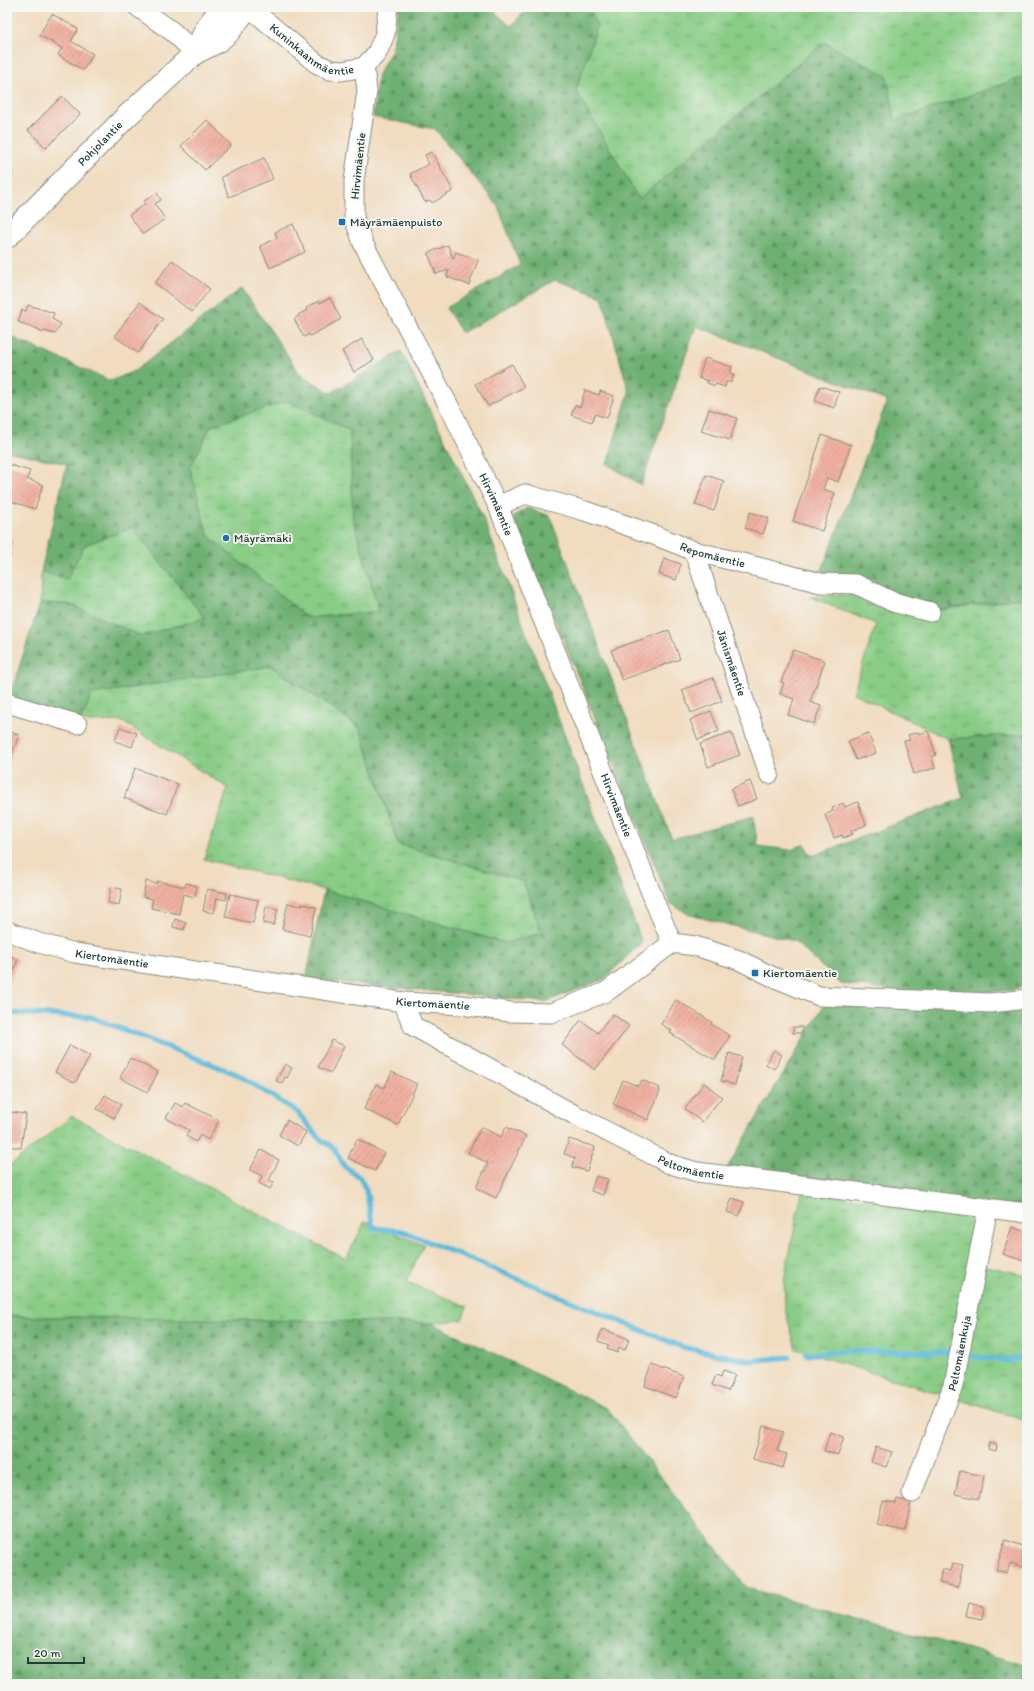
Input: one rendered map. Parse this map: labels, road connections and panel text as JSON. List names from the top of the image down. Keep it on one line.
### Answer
{"streets":{"street":["Kuninkaanmäentie","Pohjolantie","Hirvimäentie","Repomäentie","Jänismäentie","Kiertomäentie","Peltomäentie","Peltomäenkuja"]},"crossings":[["Kuninkaanmäentie","Pohjolantie"],["Kuninkaanmäentie","Hirvimäentie"],["Hirvimäentie","Repomäentie"],["Hirvimäentie","Kiertomäentie"],["Repomäentie","Jänismäentie"],["Kiertomäentie","Peltomäentie"],["Peltomäentie","Peltomäenkuja"]],"places":{"transit":["Mäyrämäenpuisto","Kiertomäentie"],"other":["Mäyrämäki"]},"scale_bar":"20 m"}
